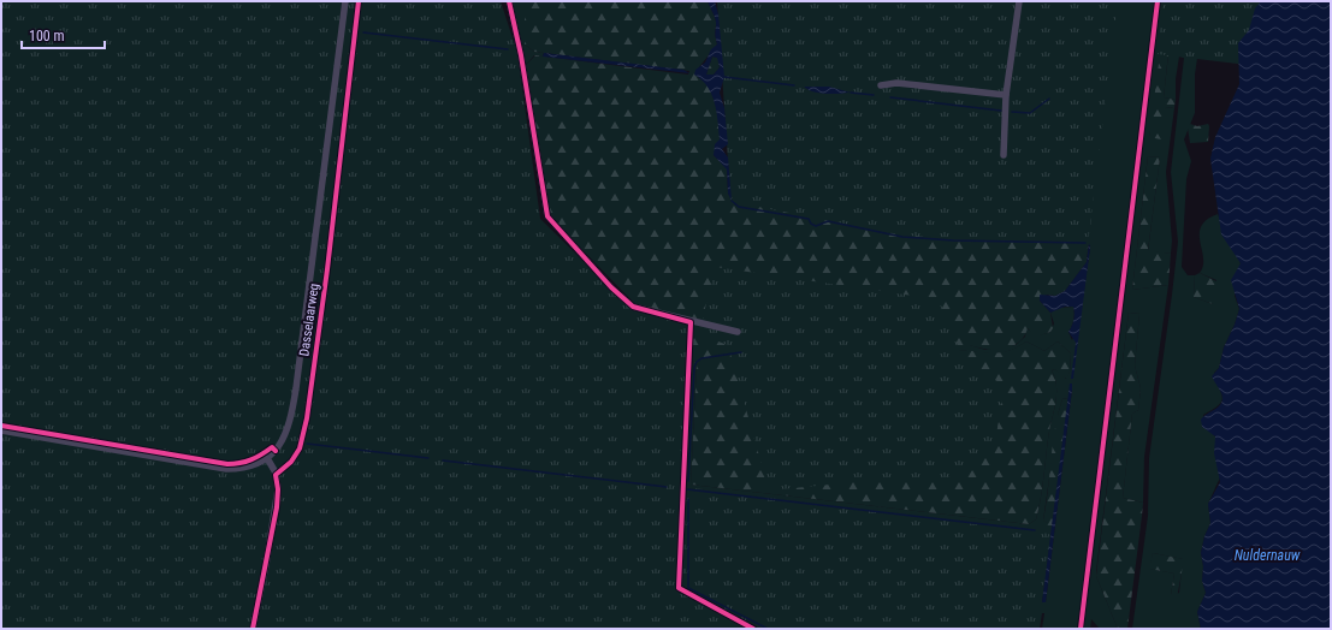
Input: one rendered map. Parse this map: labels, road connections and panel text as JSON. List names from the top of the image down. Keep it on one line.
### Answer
{"streets":{"street":["Dasselaarweg"]},"water":["Nuldernauw"],"scale_bar":"100 m"}
